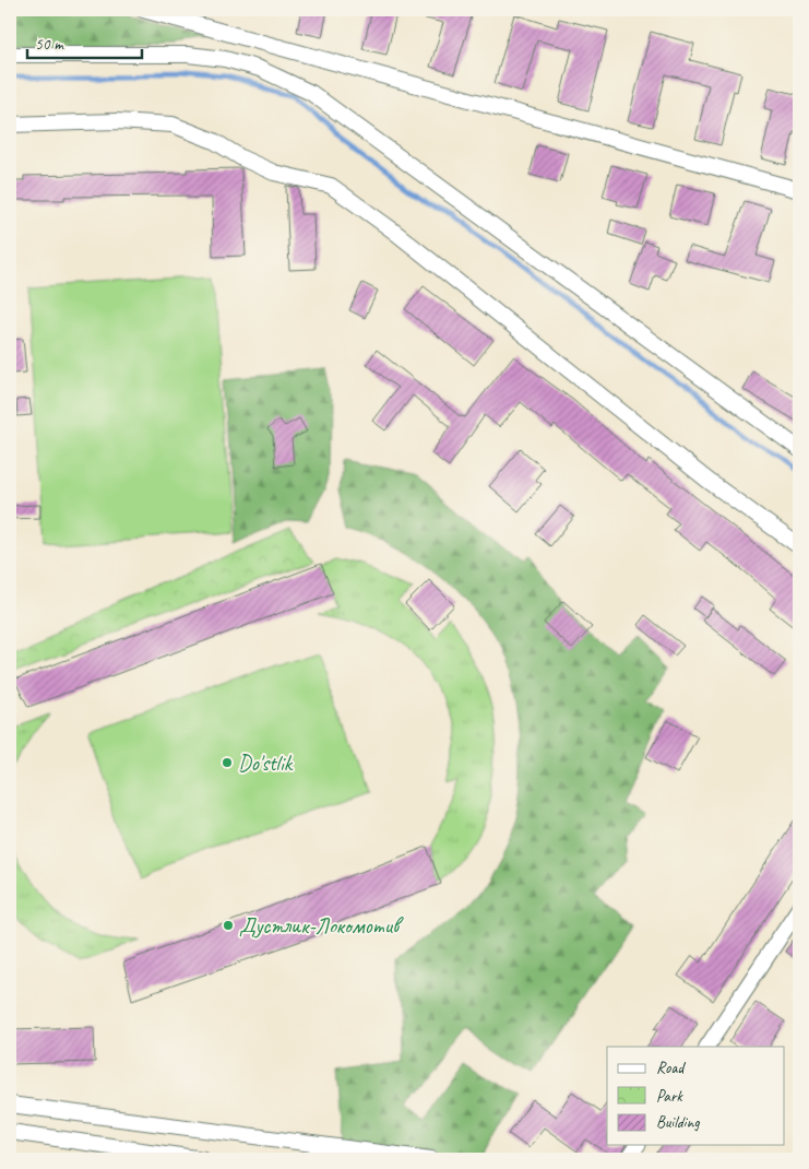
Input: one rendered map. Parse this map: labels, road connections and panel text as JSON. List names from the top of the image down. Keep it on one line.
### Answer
{"places":["Do'stlik","Дустлик-Локомотив"],"legend":["Road","Park","Building"],"scale_bar":"50 m"}
